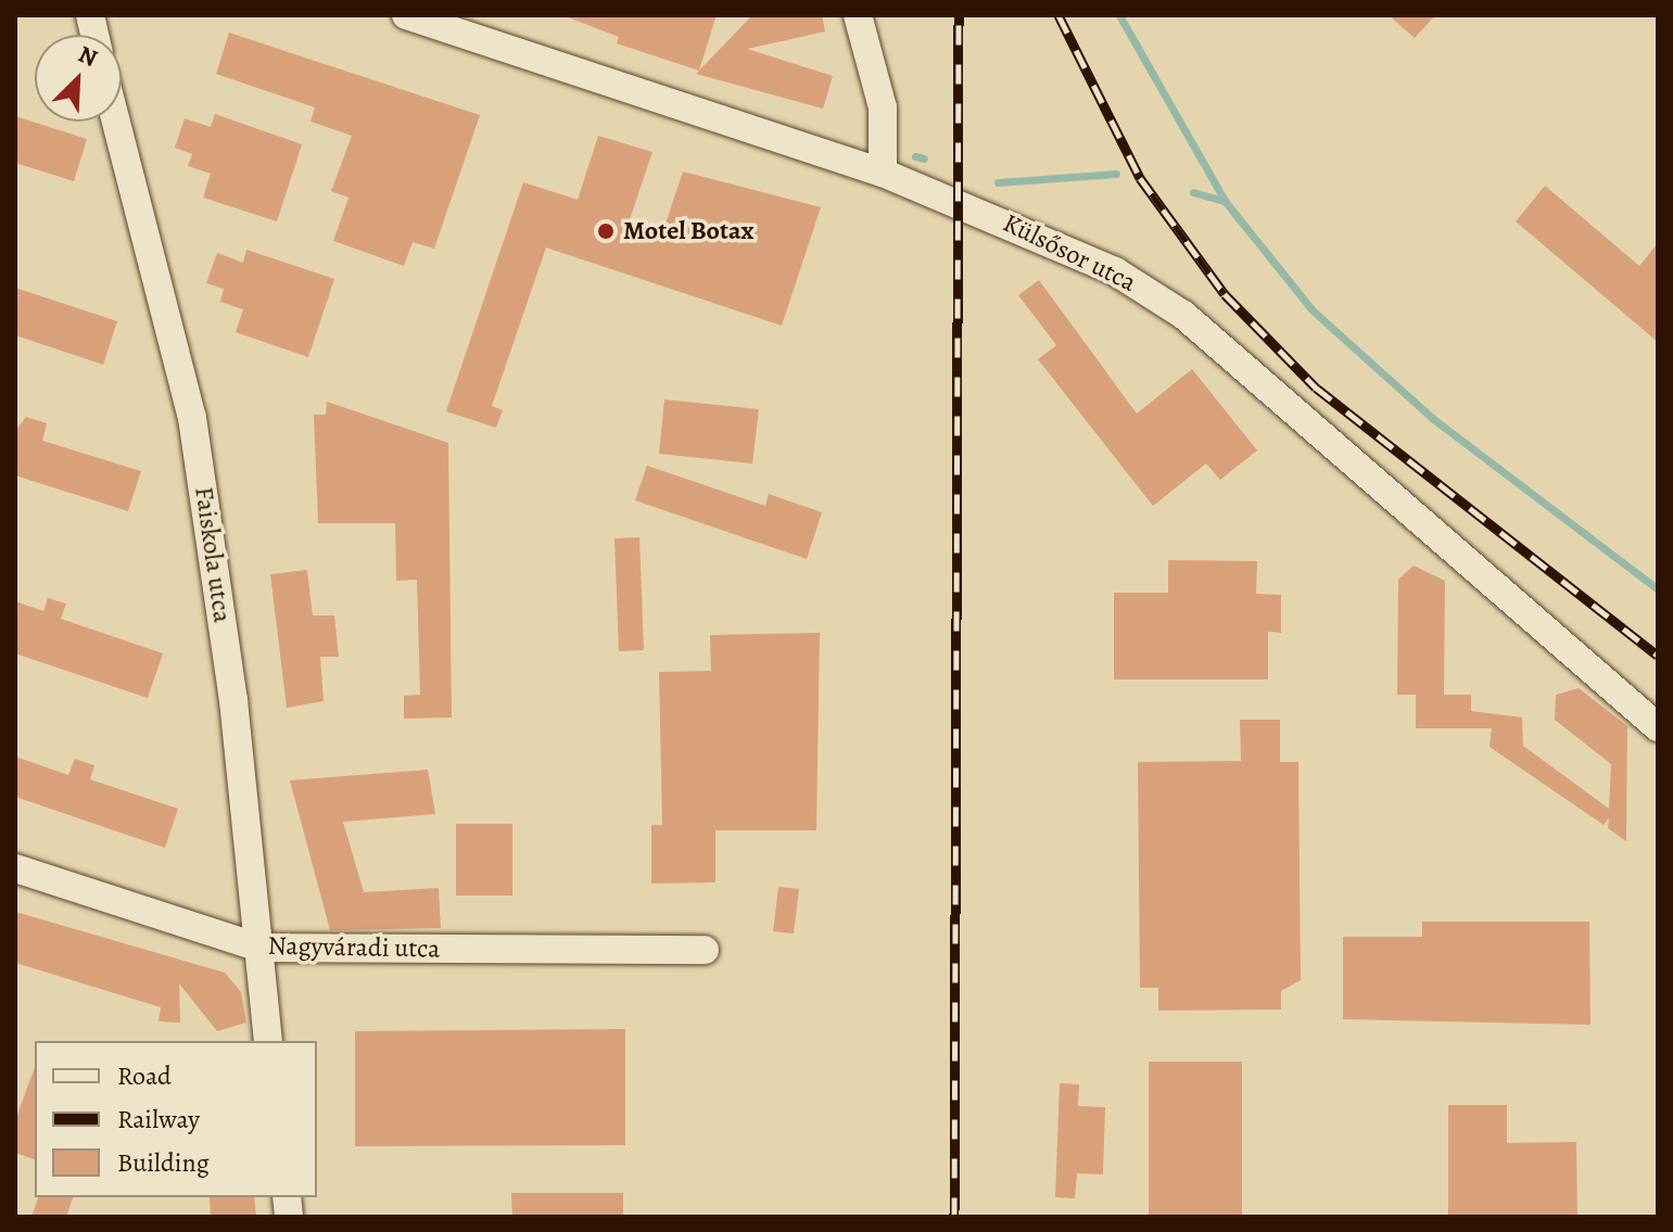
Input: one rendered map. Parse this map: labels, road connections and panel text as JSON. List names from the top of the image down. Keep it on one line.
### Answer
{"streets":{"street":["Külsősor utca","Faiskola utca","Nagyváradi utca"]},"crossings":[["Faiskola utca","Nagyváradi utca"]],"places":["Motel Botax"],"legend":["Road","Railway","Building"],"north":"top right"}
